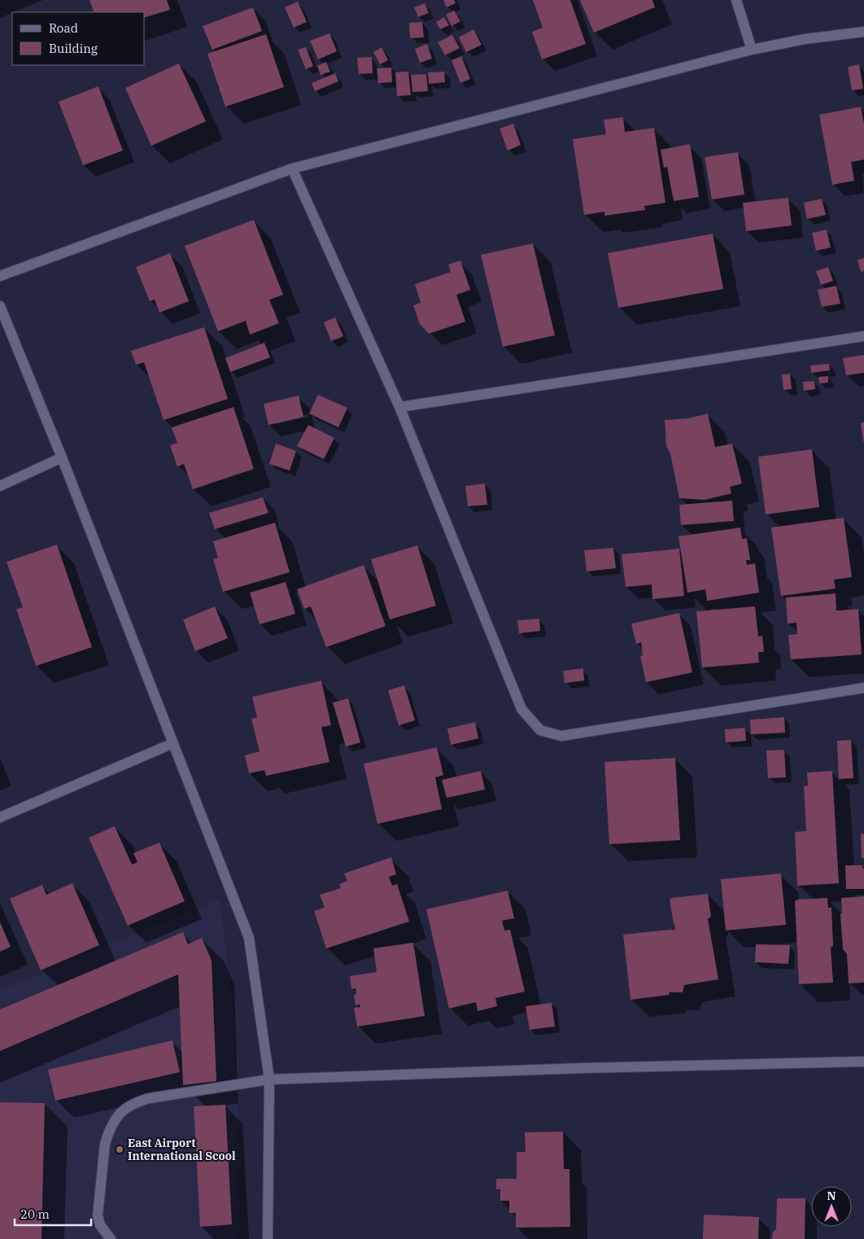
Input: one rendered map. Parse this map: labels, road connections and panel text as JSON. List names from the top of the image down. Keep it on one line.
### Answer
{"places":["East Airport International Scool"],"legend":["Road","Building"],"scale_bar":"20 m","north":"top"}
